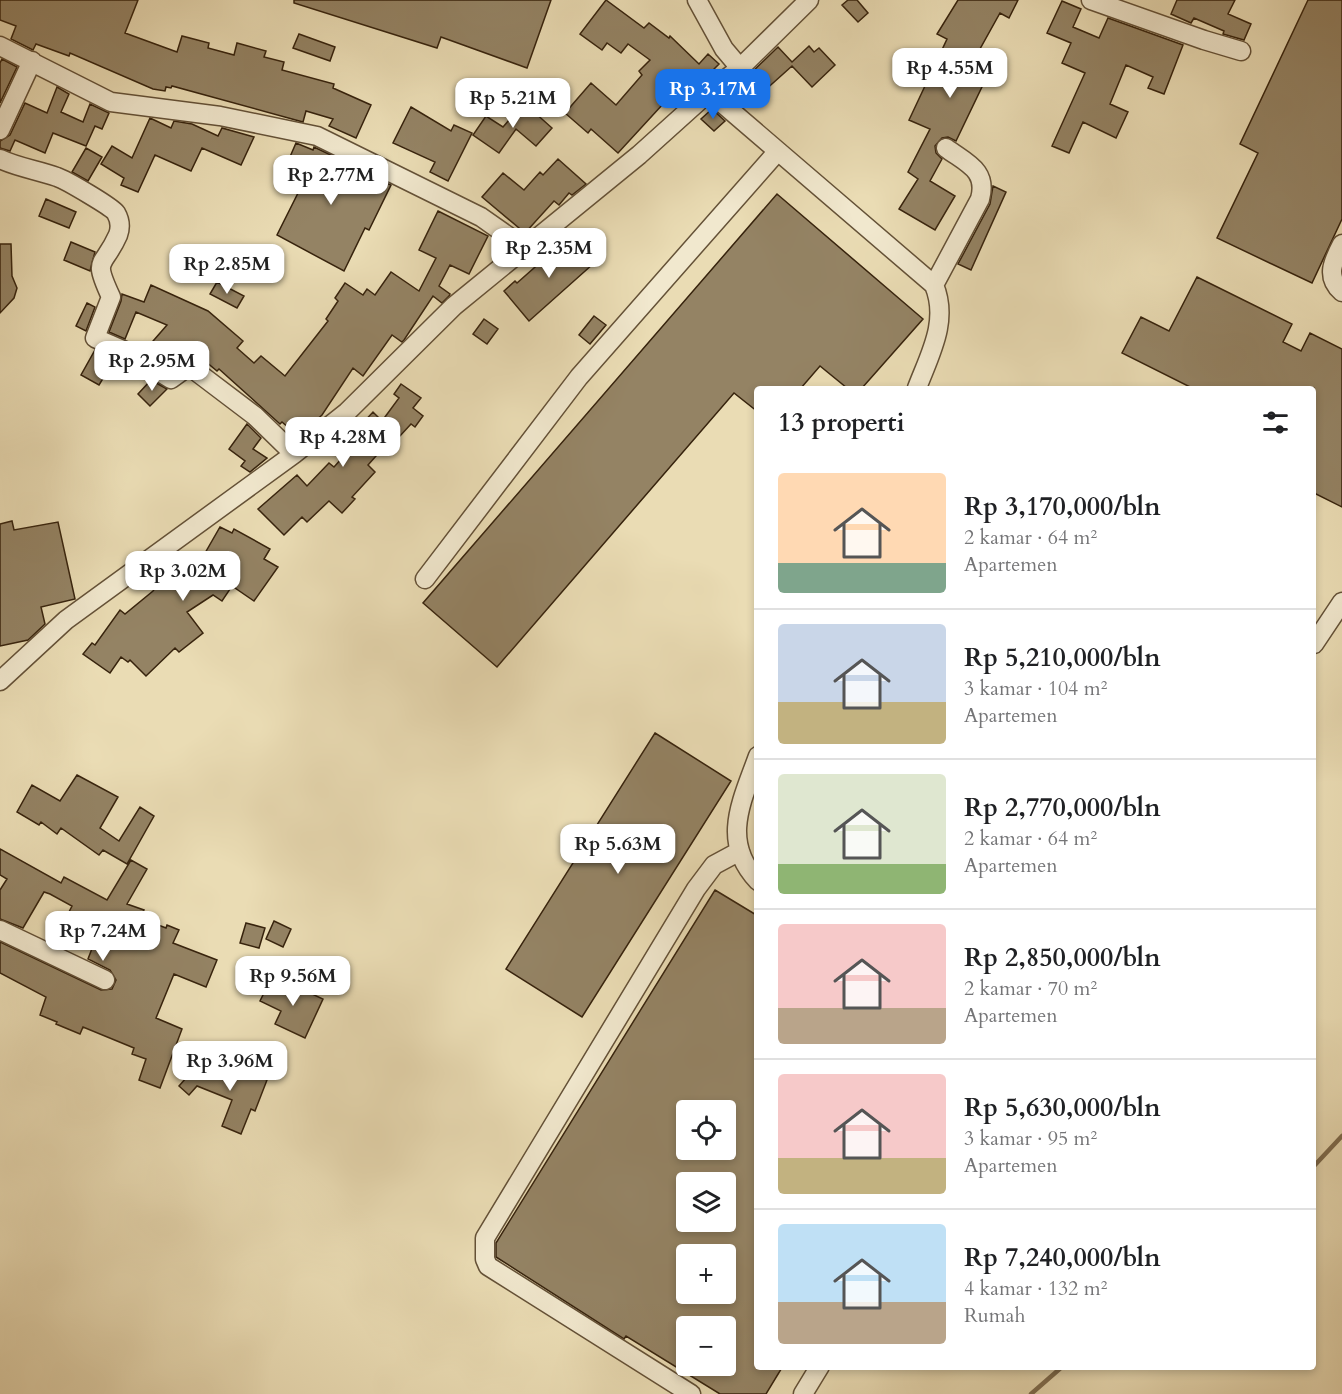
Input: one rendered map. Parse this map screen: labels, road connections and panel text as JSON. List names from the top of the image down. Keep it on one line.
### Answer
{"page":{"price":["Rp 4.55M","Rp 3.17M","Rp 5.21M","Rp 2.77M","Rp 2.35M","Rp 2.85M","Rp 2.95M","Rp 4.28M","Rp 3.02M","Rp 5.63M","Rp 7.24M","Rp 9.56M","Rp 3.96M"],"heading":"13 properti","list":[{"name":"Rp 3,170,000/bln","note":"2 kamar · 64 m² · Apartemen"},{"name":"Rp 5,210,000/bln","note":"3 kamar · 104 m² · Apartemen"},{"name":"Rp 2,770,000/bln","note":"2 kamar · 64 m² · Apartemen"},{"name":"Rp 2,850,000/bln","note":"2 kamar · 70 m² · Apartemen"},{"name":"Rp 5,630,000/bln","note":"3 kamar · 95 m² · Apartemen"},{"name":"Rp 7,240,000/bln","note":"4 kamar · 132 m² · Rumah"}],"map_buttons":["+","−"]}}
